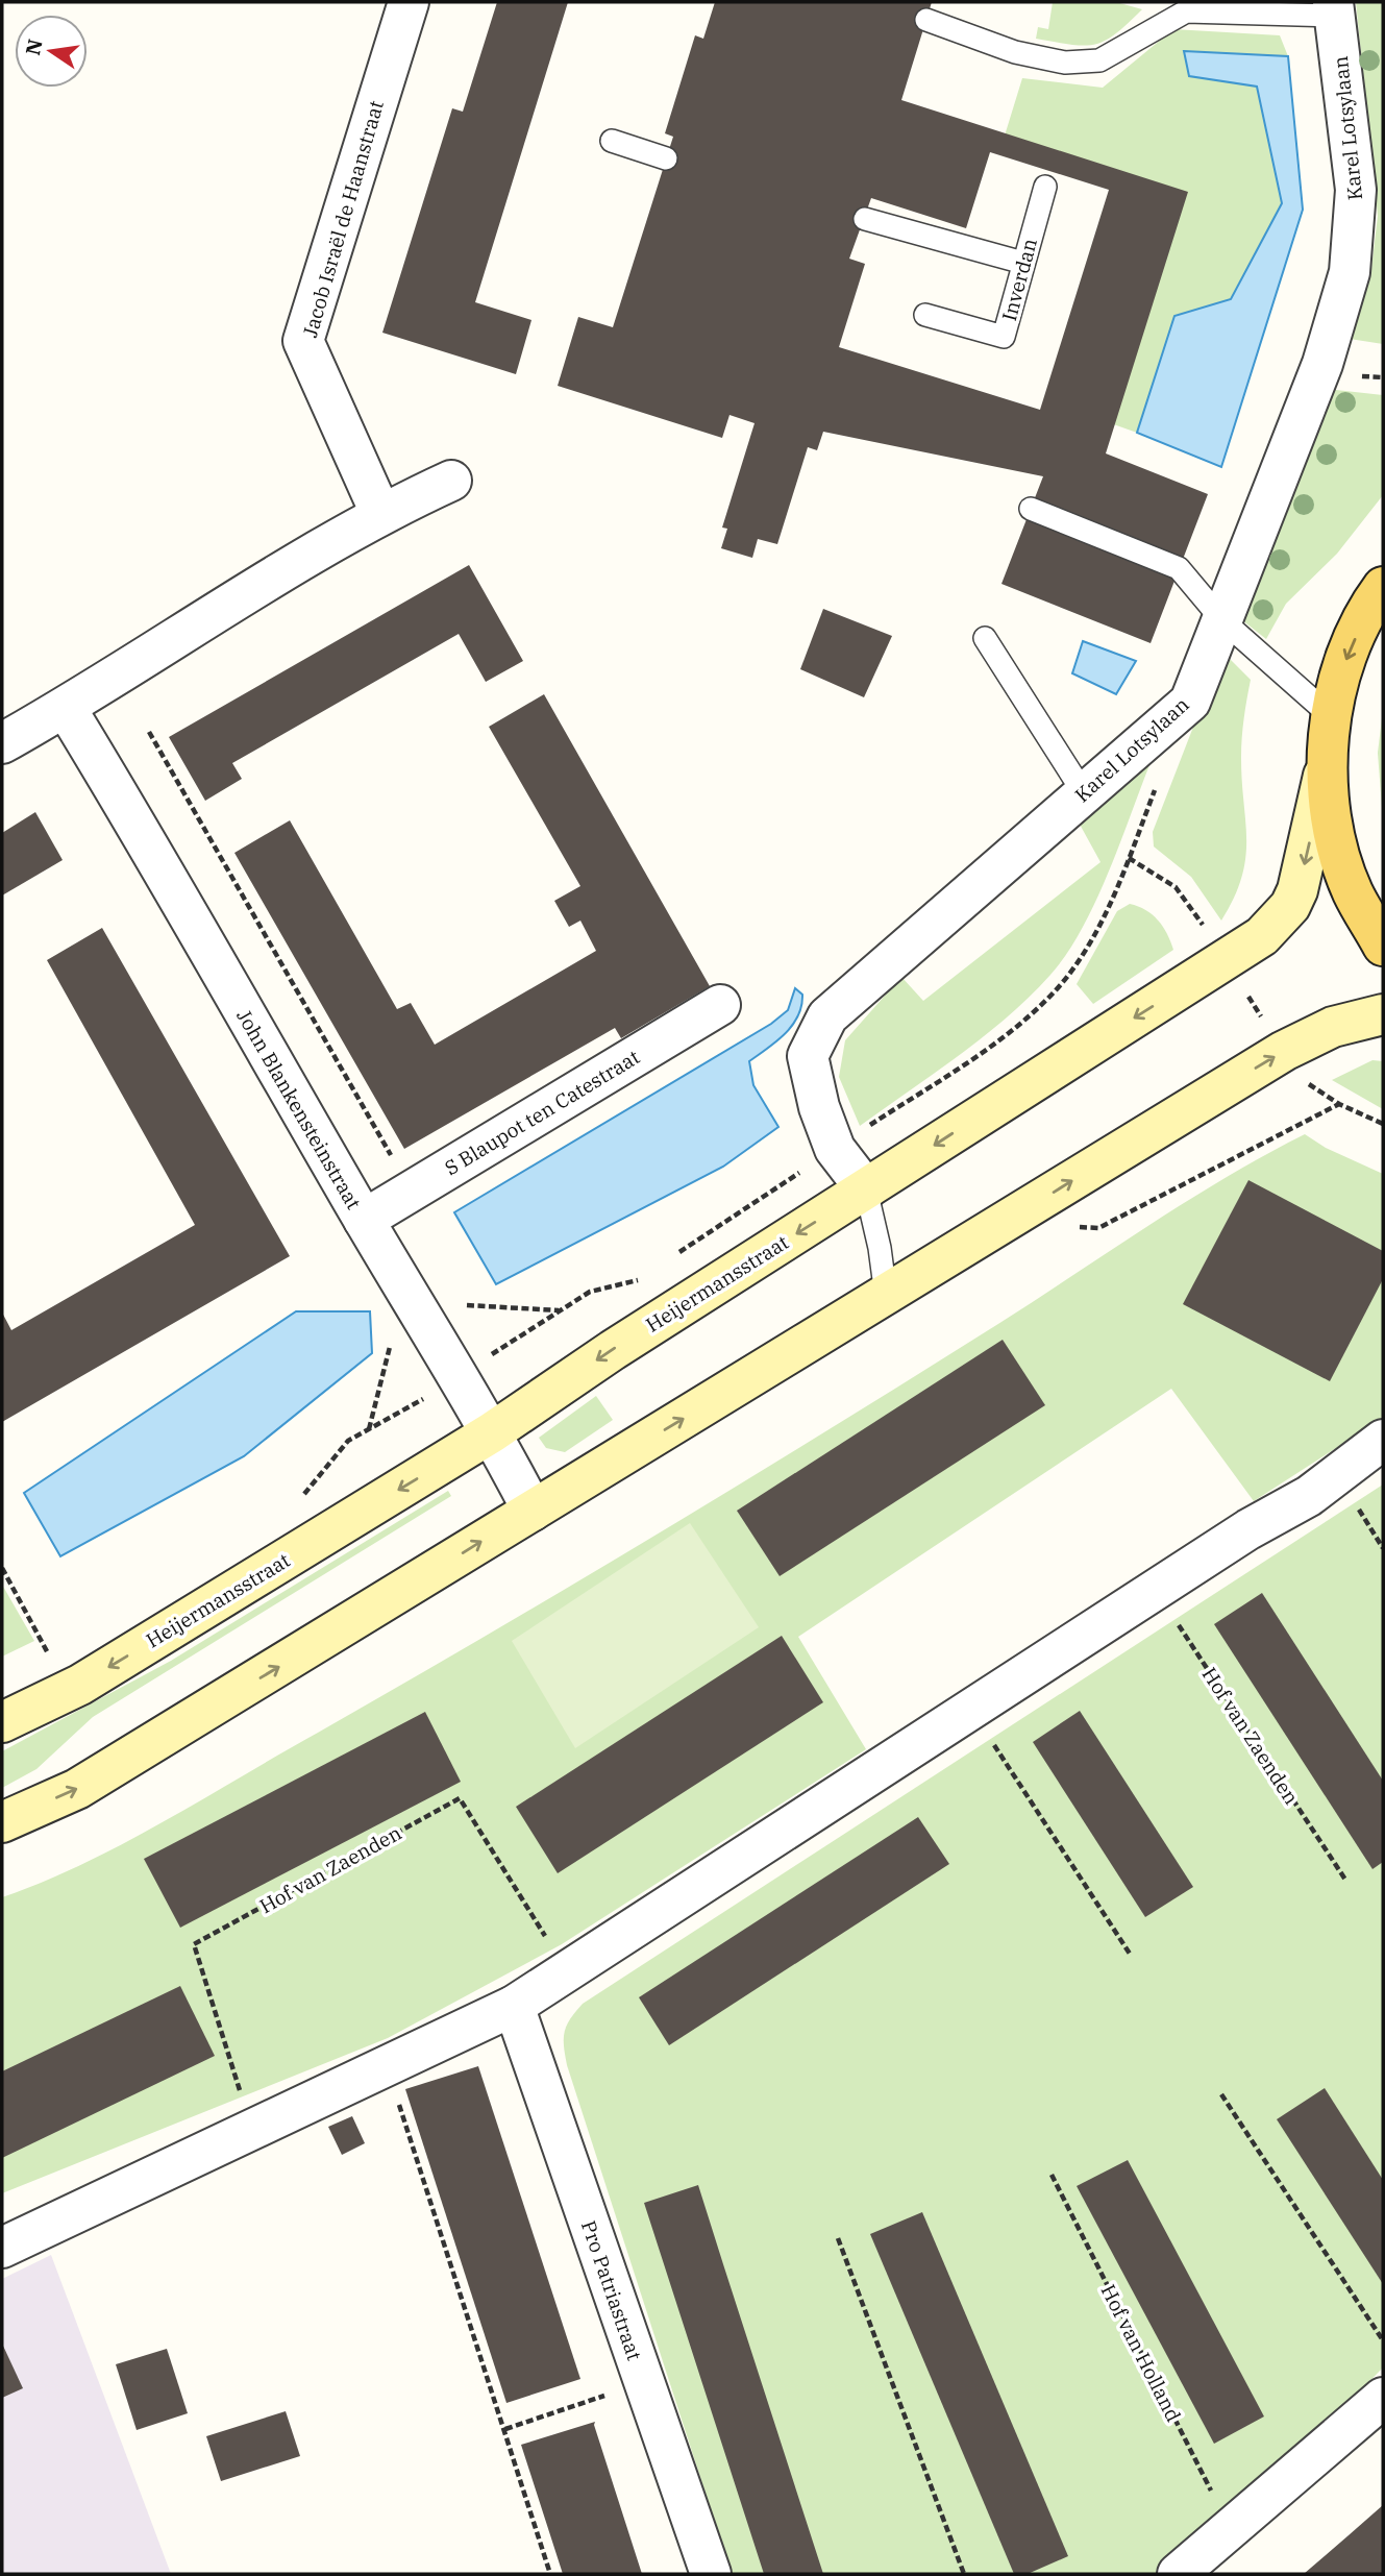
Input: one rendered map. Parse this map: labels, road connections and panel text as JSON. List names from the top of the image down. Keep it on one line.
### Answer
{"streets":{"main road":["Heijermansstraat"],"street":["Karel Lotsylaan","Jacob Israël de Haanstraat","John Blankensteinstraat","S Blaupot ten Catestraat","Pro Patriastraat"],"lane":["Inverdan"],"path":["Hof van Zaenden","Hof van Holland"]},"crossings":[["Karel Lotsylaan","Heijermansstraat"],["John Blankensteinstraat","S Blaupot ten Catestraat"],["John Blankensteinstraat","Heijermansstraat"]],"north":"left"}
